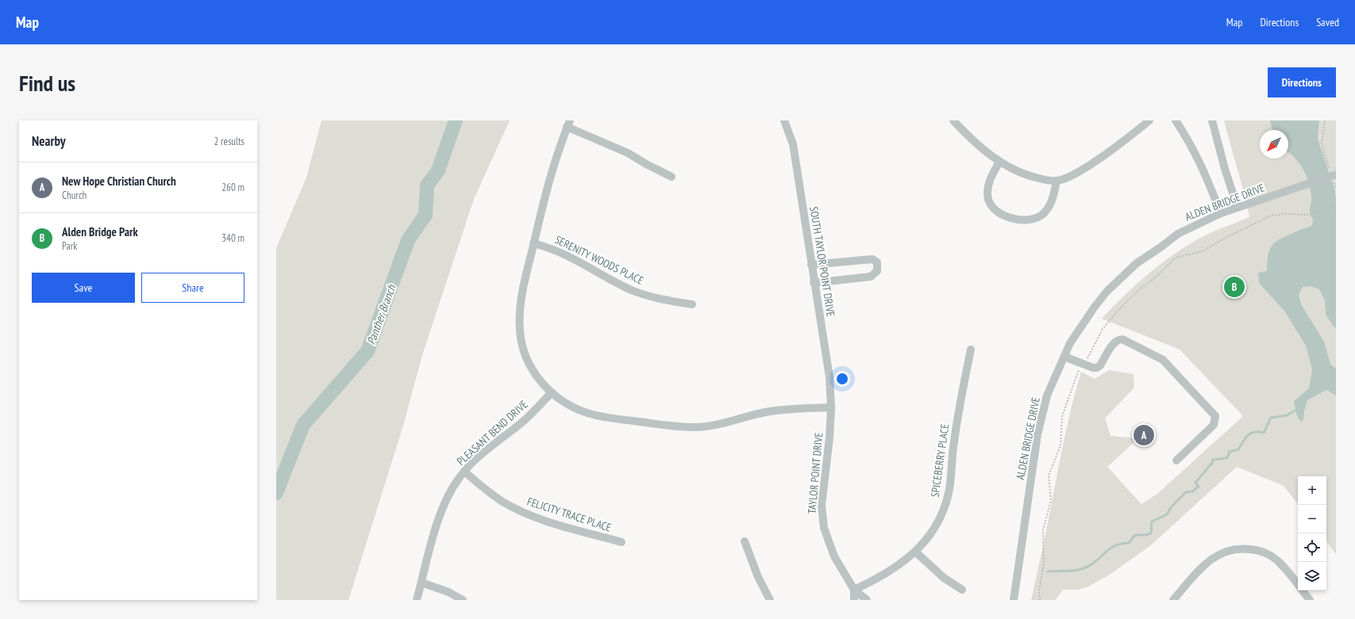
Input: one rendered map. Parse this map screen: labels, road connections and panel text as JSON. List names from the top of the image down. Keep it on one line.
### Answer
{"streets":{"street":["ALDEN BRIDGE DRIVE","SERENITY WOODS PLACE","SOUTH TAYLOR POINT DRIVE","PLEASANT BEND DRIVE","SPICEBERRY PLACE","TAYLOR POINT DRIVE","FELICITY TRACE PLACE"]},"crossings":[["SOUTH TAYLOR POINT DRIVE","TAYLOR POINT DRIVE"],["PLEASANT BEND DRIVE","FELICITY TRACE PLACE"],["SPICEBERRY PLACE","TAYLOR POINT DRIVE"]],"water":["Panther Branch"],"north":"bottom left","page":{"header":"Map","nav":["Map","Directions","Saved"],"buttons":["Directions",["Save","Share"]],"title":"Find us","heading":["Nearby","2 results"],"list":[{"mark":"A","name":"New Hope Christian Church","note":"Church","value":"260 m"},{"mark":"B","name":"Alden Bridge Park","note":"Park","value":"340 m"}],"pins":["B","A"],"map_buttons":["+","−"]}}
